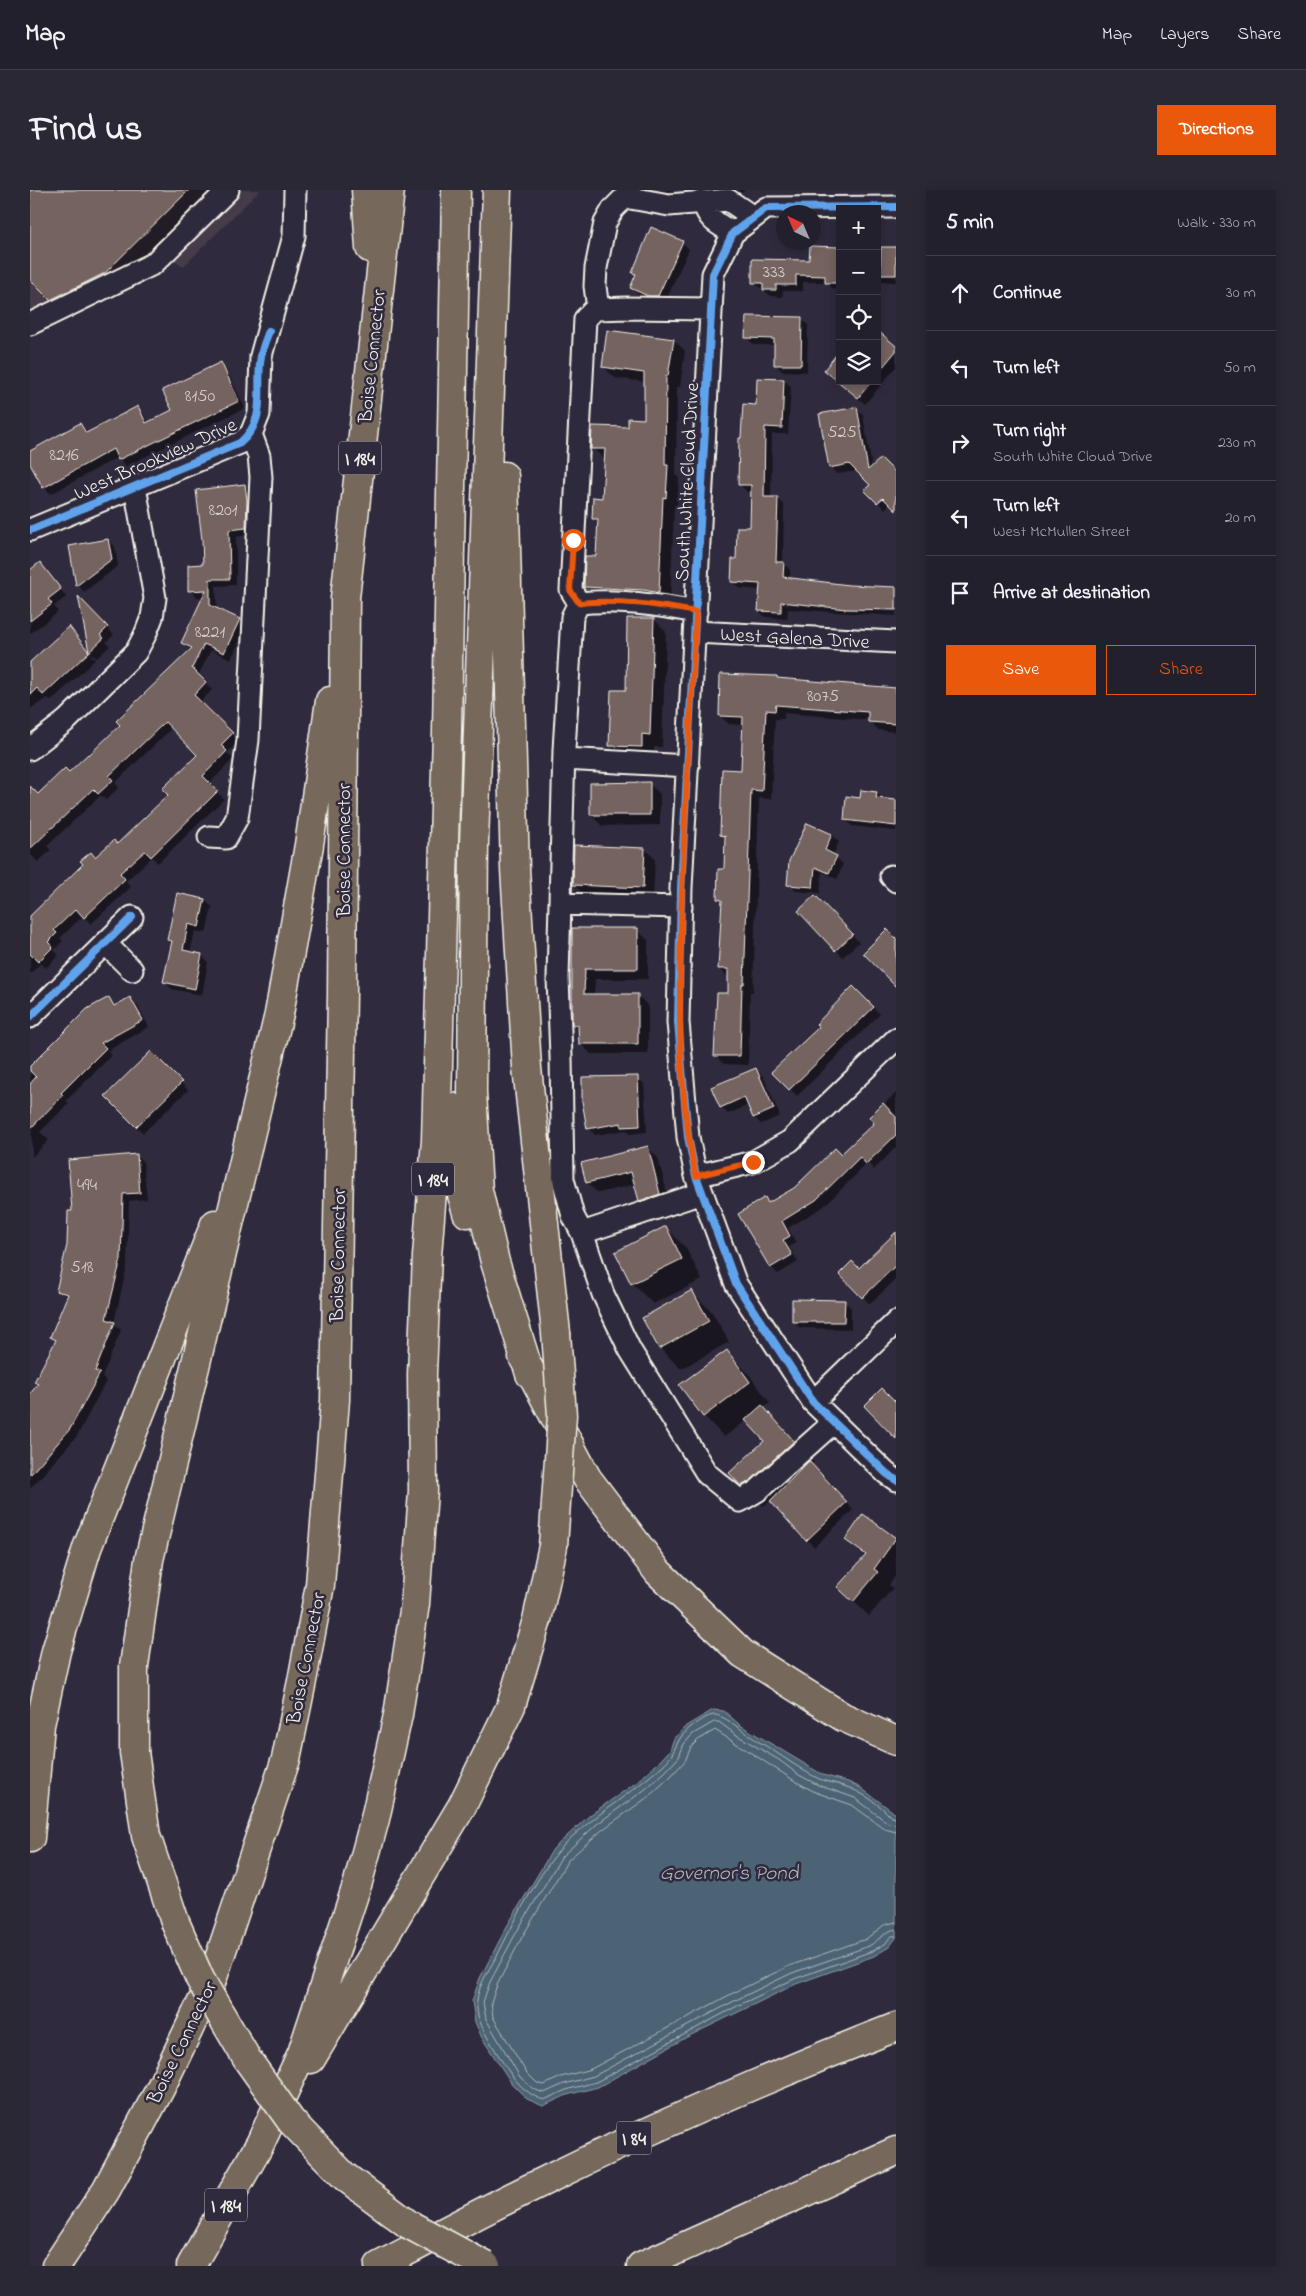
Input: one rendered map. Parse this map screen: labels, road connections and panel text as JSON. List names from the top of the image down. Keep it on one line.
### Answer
{"streets":{"highway":["Boise Connector","I 184","I 84"],"street":["West Brookview Drive","South White Cloud Drive","West Galena Drive"]},"crossings":[["South White Cloud Drive","West Galena Drive"]],"water":["Governor's Pond"],"house_numbers":["333","8150","525","8216","8201","8221","8075","494","518"],"north":"top left","page":{"header":"Map","nav":["Map","Layers","Share"],"title":"Find us","buttons":["Directions",["Save","Share"]],"heading":["5 min","Walk · 330 m"],"map_buttons":["+","−"],"list":[["Continue","30 m"],["Turn left","50 m"],["Turn right","South White Cloud Drive","230 m"],["Turn left","West McMullen Street","20 m"],"Arrive at destination"]}}
